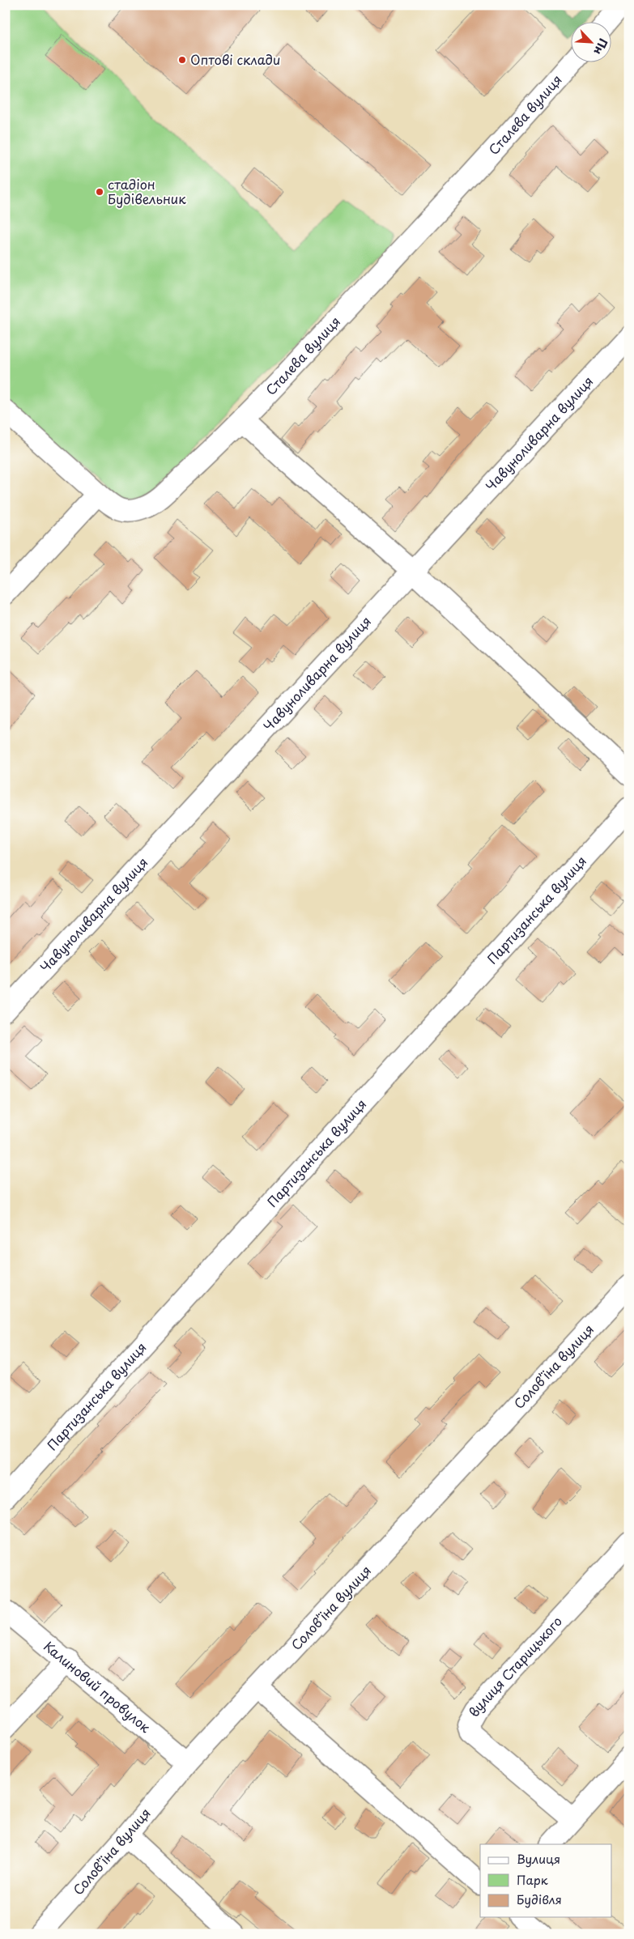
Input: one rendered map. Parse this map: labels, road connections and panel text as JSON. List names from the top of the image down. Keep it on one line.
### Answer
{"streets":{"street":["Сталева вулиця","Чавуноливарна вулиця","Партизанська вулиця","Соловʼїна вулиця","вулиця Старицького","Калиновий провулок"]},"crossings":[["Соловʼїна вулиця","Калиновий провулок"]],"places":["Оптові склади","стадіон Будівельник"],"legend":["Вулиця","Парк","Будівля"],"north":"bottom right"}
